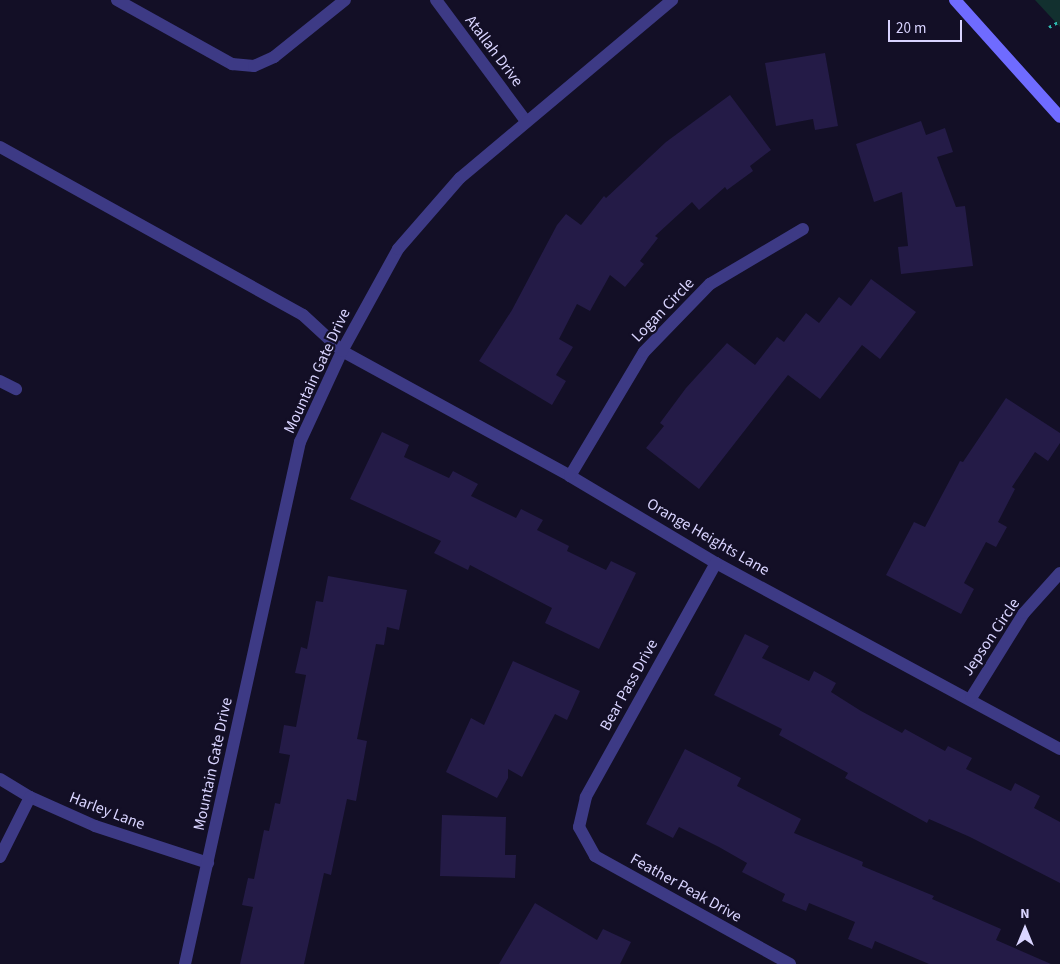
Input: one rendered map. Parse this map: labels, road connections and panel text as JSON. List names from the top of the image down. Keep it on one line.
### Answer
{"streets":{"street":["Atallah Drive","Logan Circle","Mountain Gate Drive","Orange Heights Lane","Jepson Circle","Bear Pass Drive","Harley Lane","Feather Peak Drive"]},"crossings":[["Atallah Drive","Mountain Gate Drive"],["Logan Circle","Orange Heights Lane"],["Mountain Gate Drive","Orange Heights Lane"],["Mountain Gate Drive","Harley Lane"],["Orange Heights Lane","Jepson Circle"],["Orange Heights Lane","Bear Pass Drive"],["Bear Pass Drive","Feather Peak Drive"]],"scale_bar":"20 m","north":"top"}
